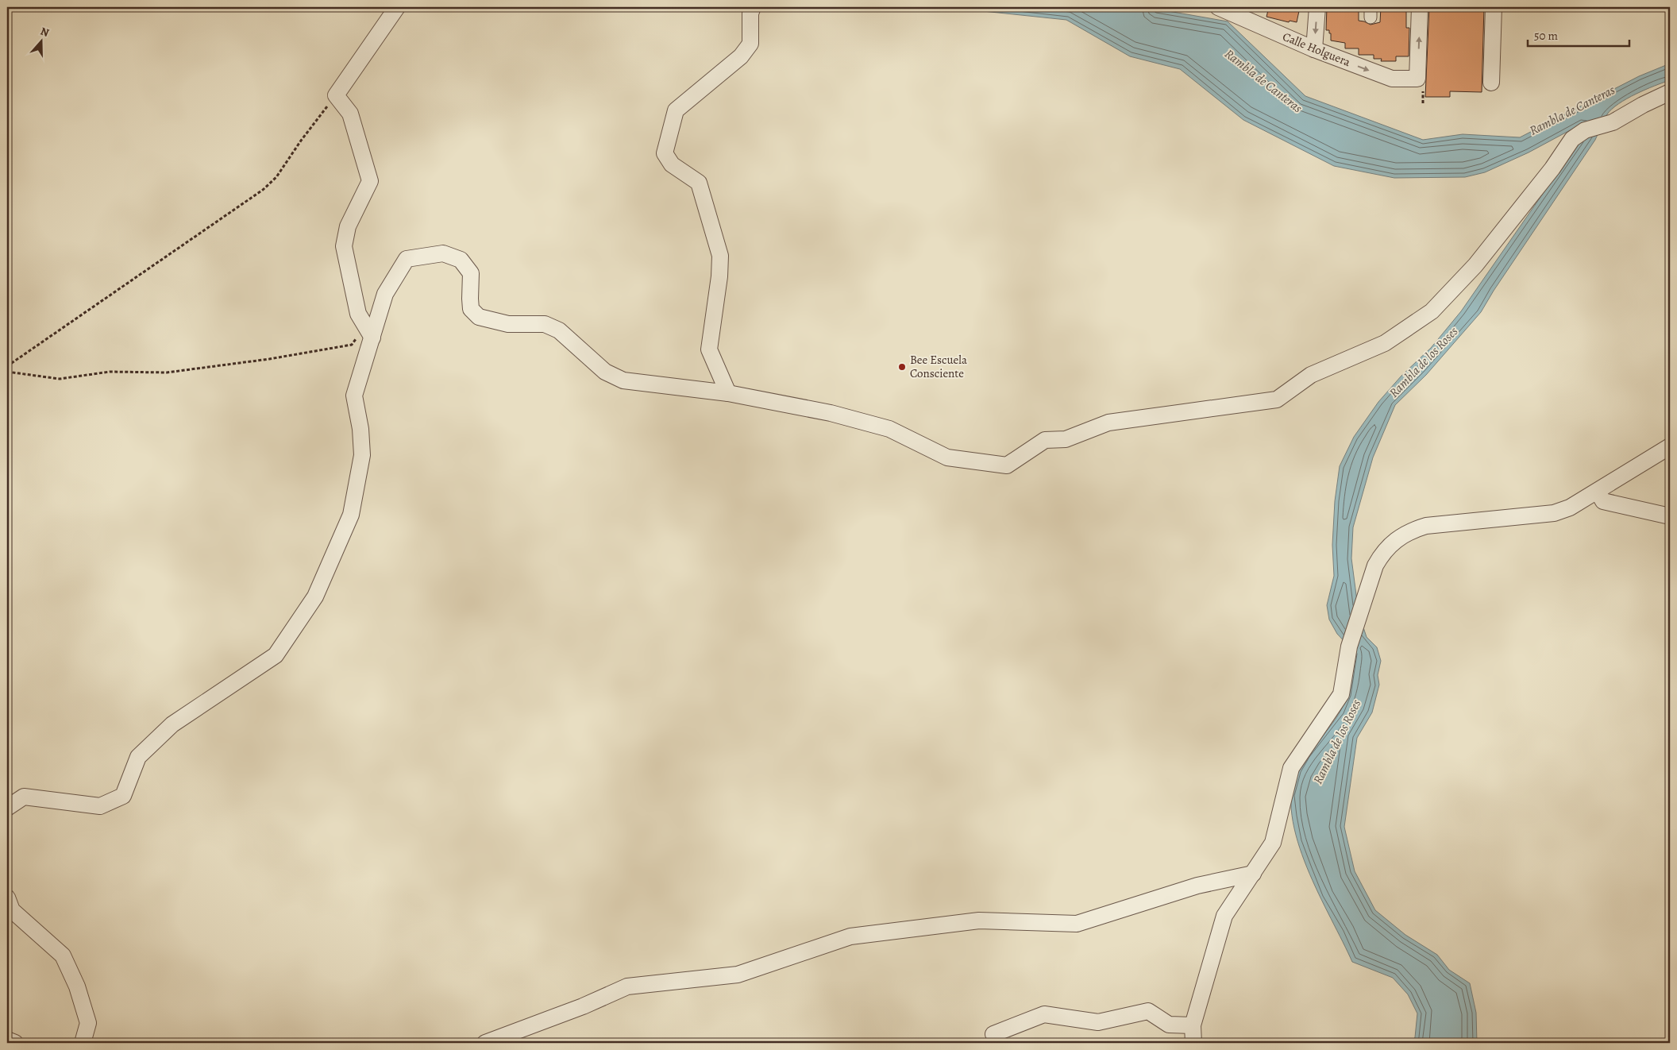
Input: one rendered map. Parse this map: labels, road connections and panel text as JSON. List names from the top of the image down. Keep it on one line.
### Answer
{"streets":{"street":["Calle Holguera"]},"water":["Rambla de Canteras","Rambla de los Roses"],"places":["Bee Escuela Consciente"],"scale_bar":"50 m","north":"top"}
